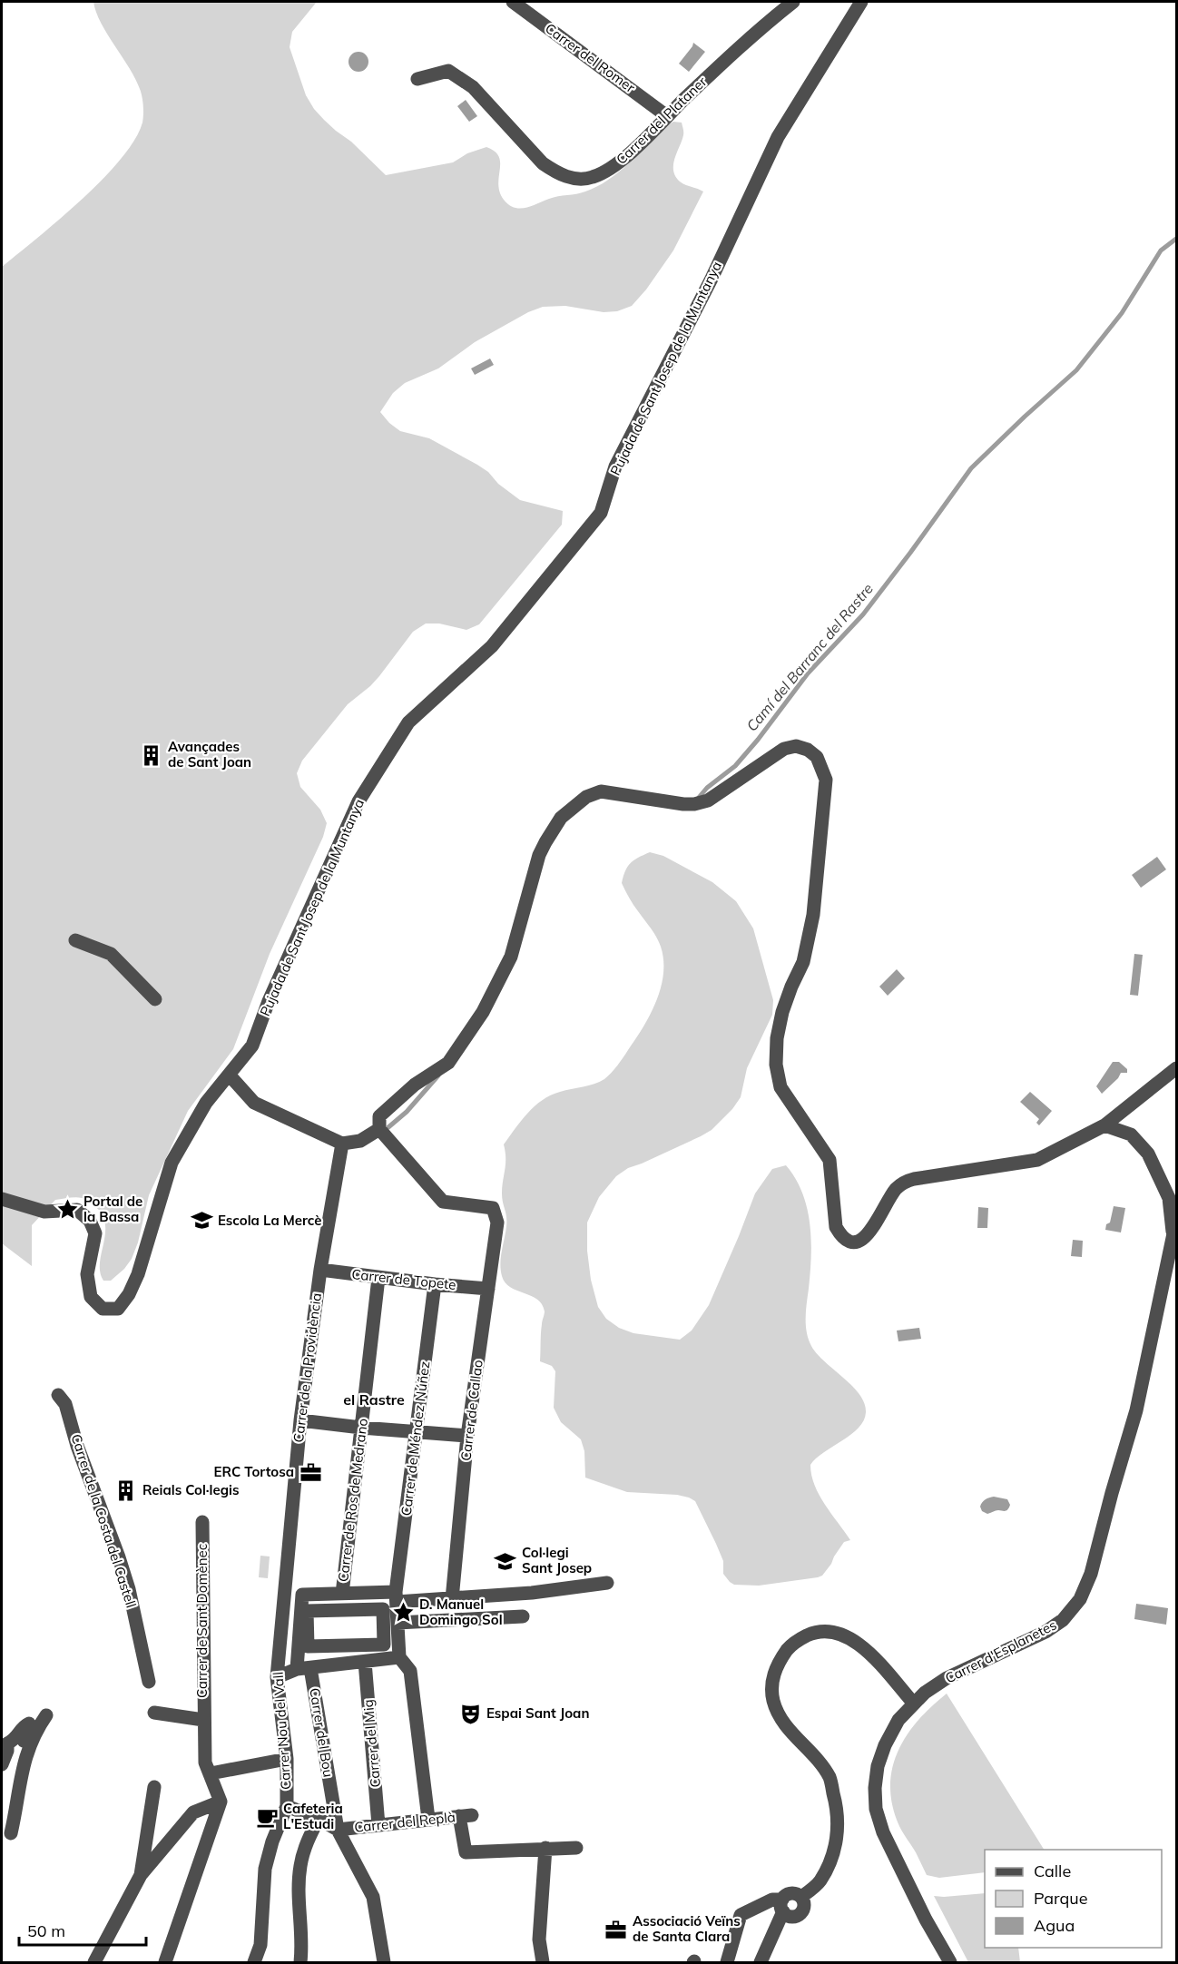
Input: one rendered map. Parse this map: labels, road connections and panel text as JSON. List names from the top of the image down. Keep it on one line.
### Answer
{"streets":{"street":["Carrer del Romer","Carrer del Plataner","Pujada de Sant Josep de la Muntanya","Carrer de Topete","Carrer de la Providència","Carrer de Callao","Carrer de Méndez Núñez","Carrer de Ros de Medrano","Carrer de la Costa del Castell","Carrer de Sant Domènec","Carrer d'Esplanetes","Carrer Nou del Vall","Carrer del Bou","Carrer del Mig","Carrer del Replà"]},"crossings":[["Carrer del Romer","Carrer del Plataner"],["Carrer de Topete","Carrer de la Providència"],["Carrer de Topete","Carrer de Callao"],["Carrer de Topete","Carrer de Méndez Núñez"],["Carrer de Topete","Carrer de Ros de Medrano"],["Carrer de la Providència","Carrer Nou del Vall"],["Carrer del Bou","Carrer del Replà"],["Carrer del Mig","Carrer del Replà"]],"districts":["el Rastre"],"water":["Camí del Barranc del Rastre"],"places":{"building":["Avançades de Sant Joan","Reials Col·legis"],"place":["Portal de la Bassa","D. Manuel Domingo Sol"],"school or university":["Escola La Mercè","Col·legi Sant Josep"],"office":["ERC Tortosa","Associació Veïns de Santa Clara"],"theatre":["Espai Sant Joan"],"cafe":["Cafeteria L'Estudi"]},"legend":["Calle","Parque","Agua"],"scale_bar":"50 m"}
